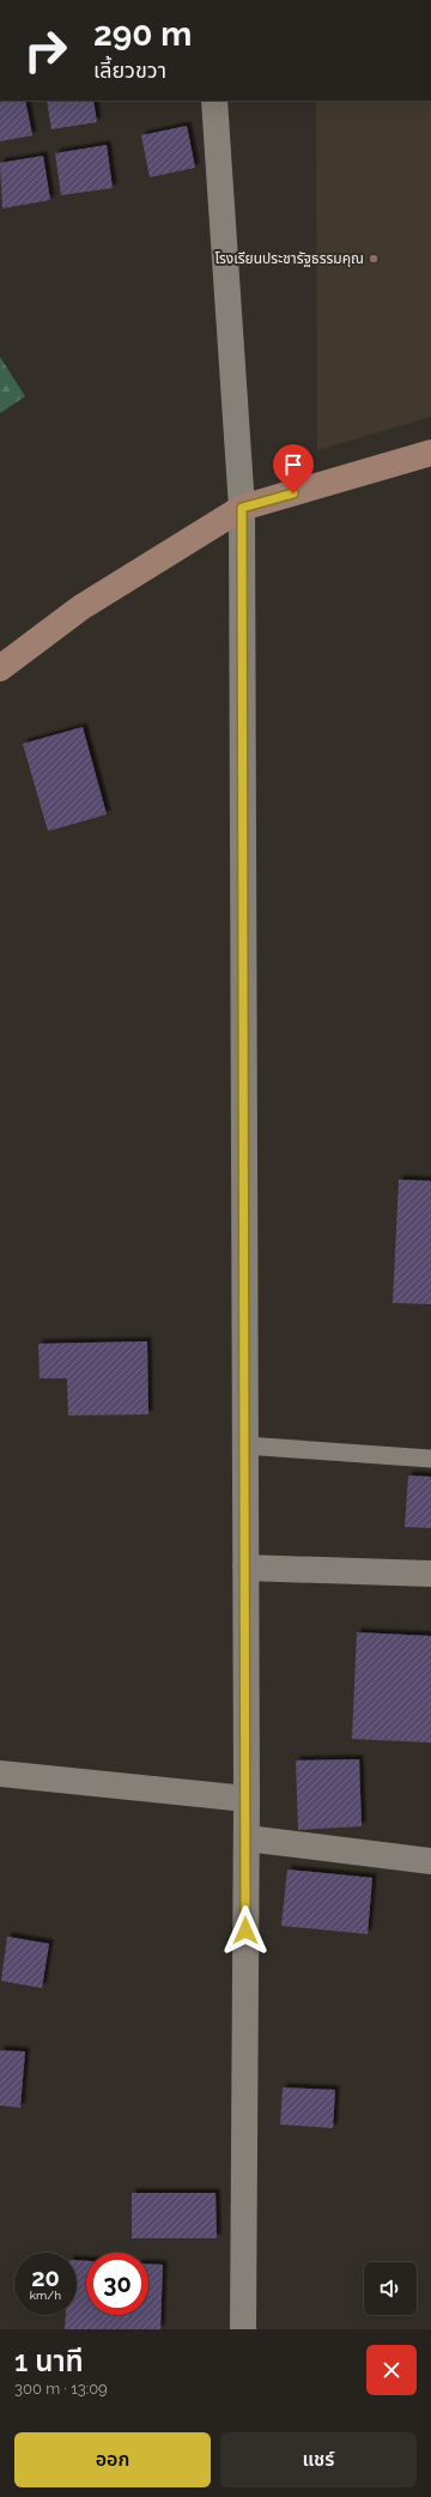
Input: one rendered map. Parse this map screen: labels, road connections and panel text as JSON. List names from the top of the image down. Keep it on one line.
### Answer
{"places":["โรงเรียนประชารัฐธรรมคุณ"],"page":{"turn":["290 m","เลี้ยวขวา"],"speed":"20 km/h","limit":"30","heading":["1 นาที","300 m · 13:09"],"buttons":["ออก","แชร์"]}}
